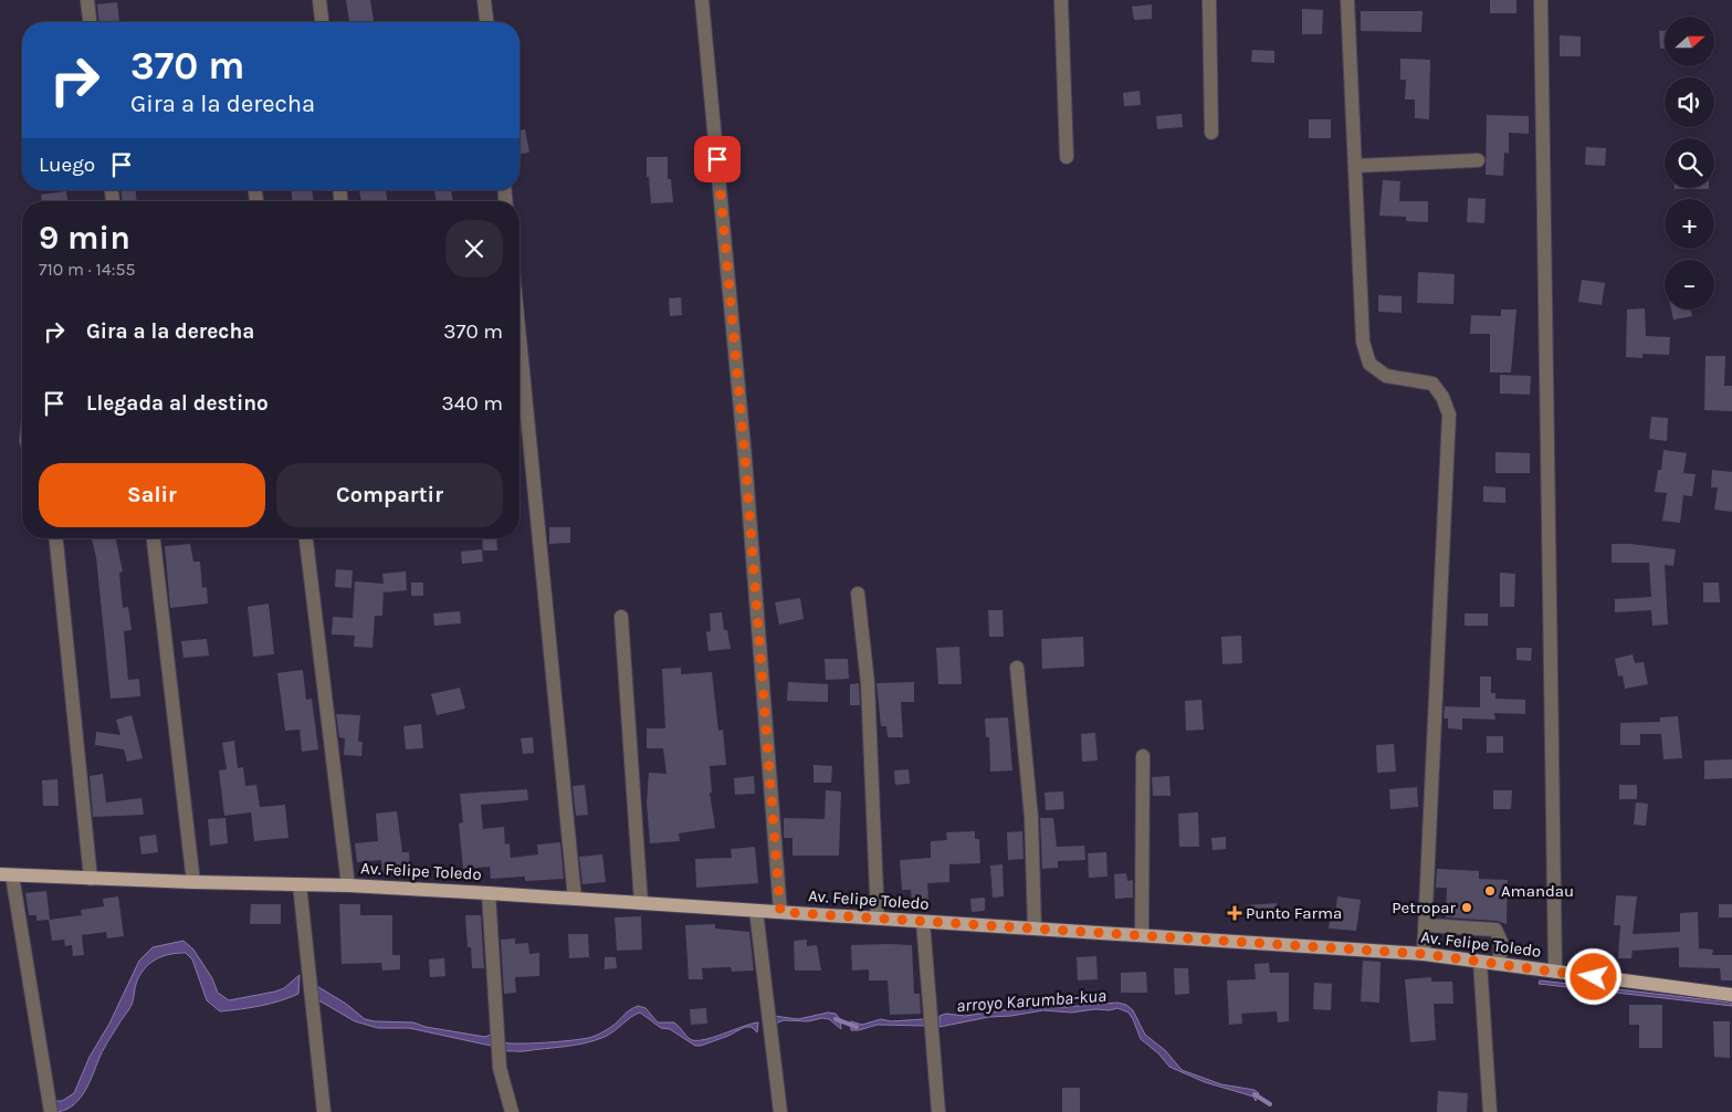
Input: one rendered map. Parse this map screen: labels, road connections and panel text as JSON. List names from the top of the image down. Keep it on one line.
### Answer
{"streets":{"main road":["Av. Felipe Toledo"]},"water":["arroyo Karumba-kua"],"places":{"other":["Amandau","Petropar"],"health":["Punto Farma"]},"north":"right","page":{"map_buttons":["+","−"],"turn":["370 m","Gira a la derecha"],"then":"Luego","heading":["9 min","710 m · 14:55"],"list":[{"name":"Gira a la derecha","value":"370 m"},{"name":"Llegada al destino","value":"340 m"}],"buttons":["Salir","Compartir"]}}
